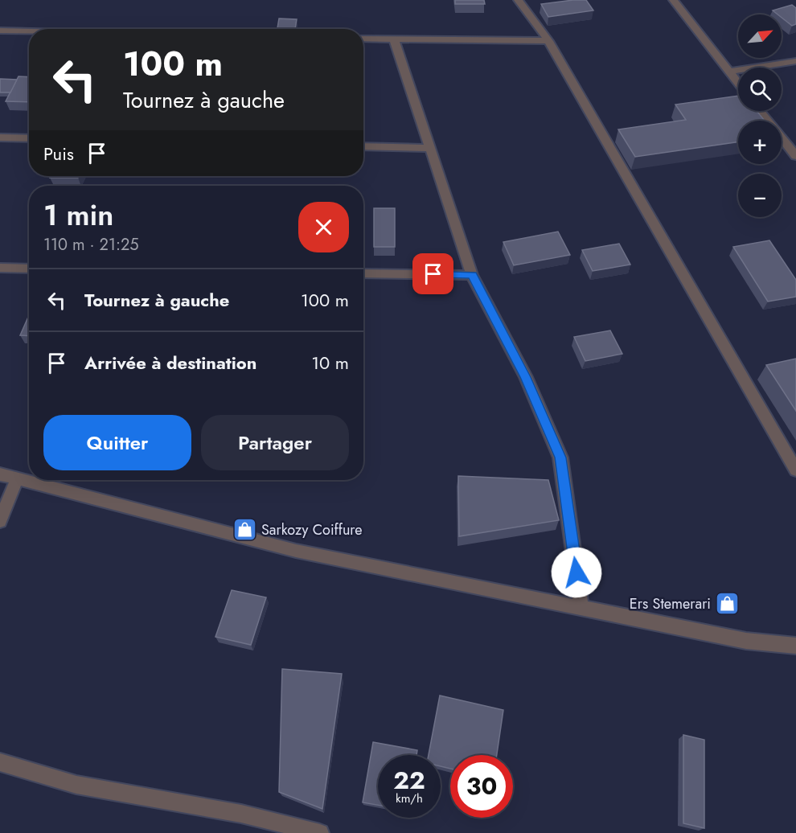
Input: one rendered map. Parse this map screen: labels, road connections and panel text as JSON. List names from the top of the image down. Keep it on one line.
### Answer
{"places":{"shop":["Sarkozy Coiffure","Ers Stemerari"]},"north":"top right","page":{"map_buttons":["+","−"],"turn":["100 m","Tournez à gauche"],"then":"Puis","heading":["1 min","110 m · 21:25"],"list":[{"name":"Tournez à gauche","value":"100 m"},{"name":"Arrivée à destination","value":"10 m"}],"buttons":["Quitter","Partager"],"speed":"22 km/h","limit":"30"}}
